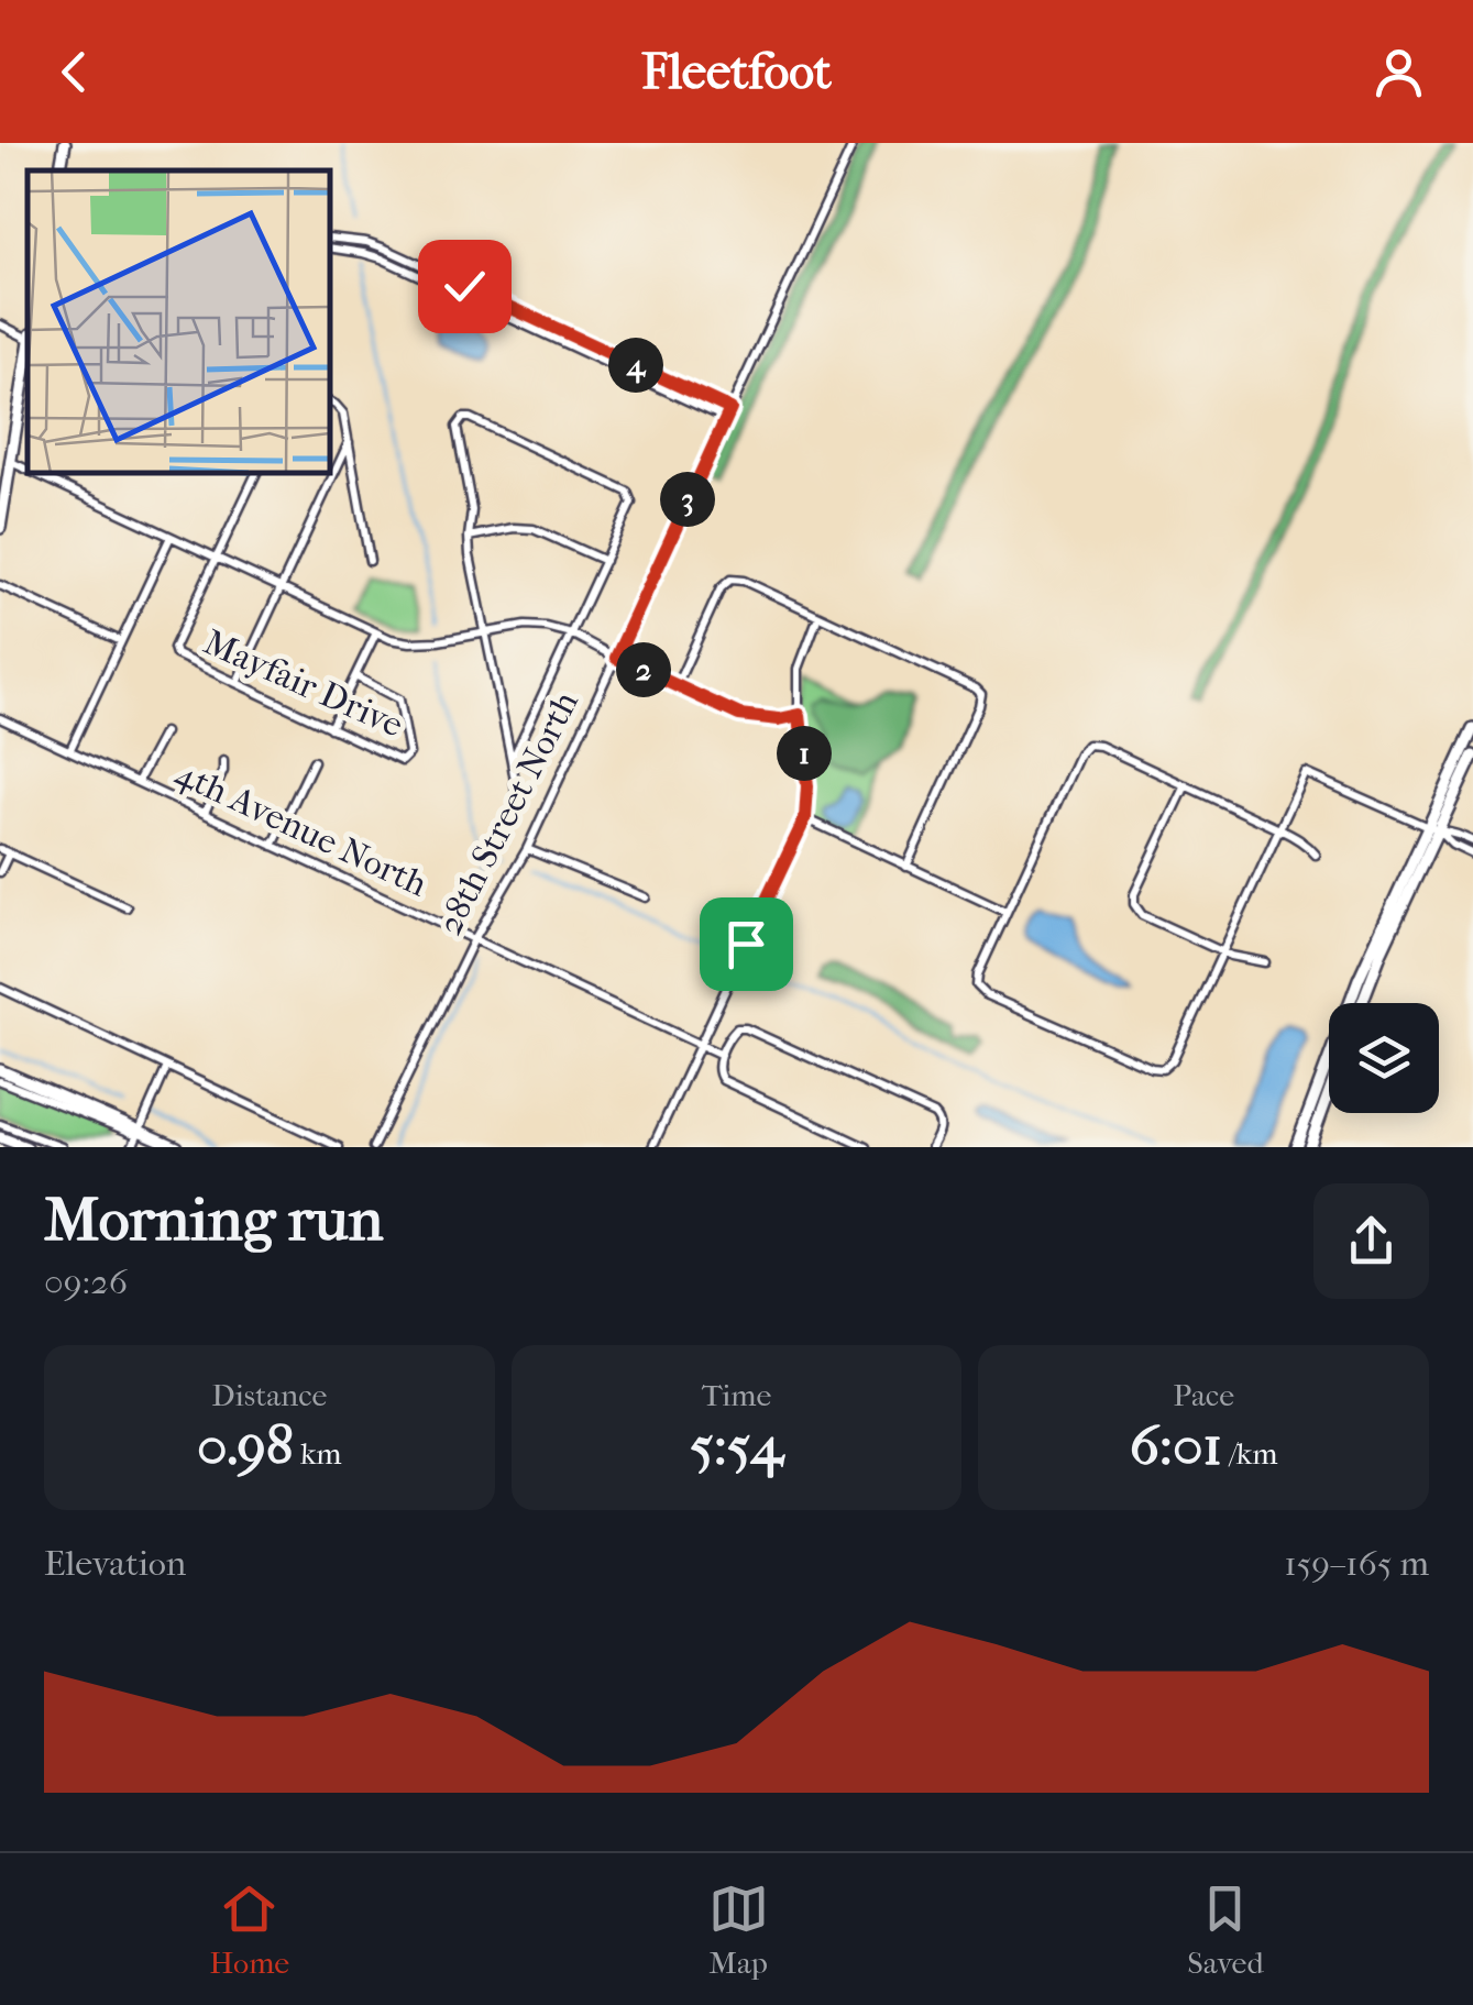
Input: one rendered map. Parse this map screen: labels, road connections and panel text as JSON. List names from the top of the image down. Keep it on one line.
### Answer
{"streets":{"street":["Mayfair Drive","28th Street North","4th Avenue North"]},"crossings":[["28th Street North","4th Avenue North"]],"page":{"header":"Fleetfoot","pins":["4","3","2","1"],"heading":["Morning run","09:26"],"stats":[["Distance","0.98 km"],["Time","5:54"],["Pace","6:01 /km"]],"chart":["Elevation","159–165 m"],"tabs":["Home","Map","Saved"]}}
